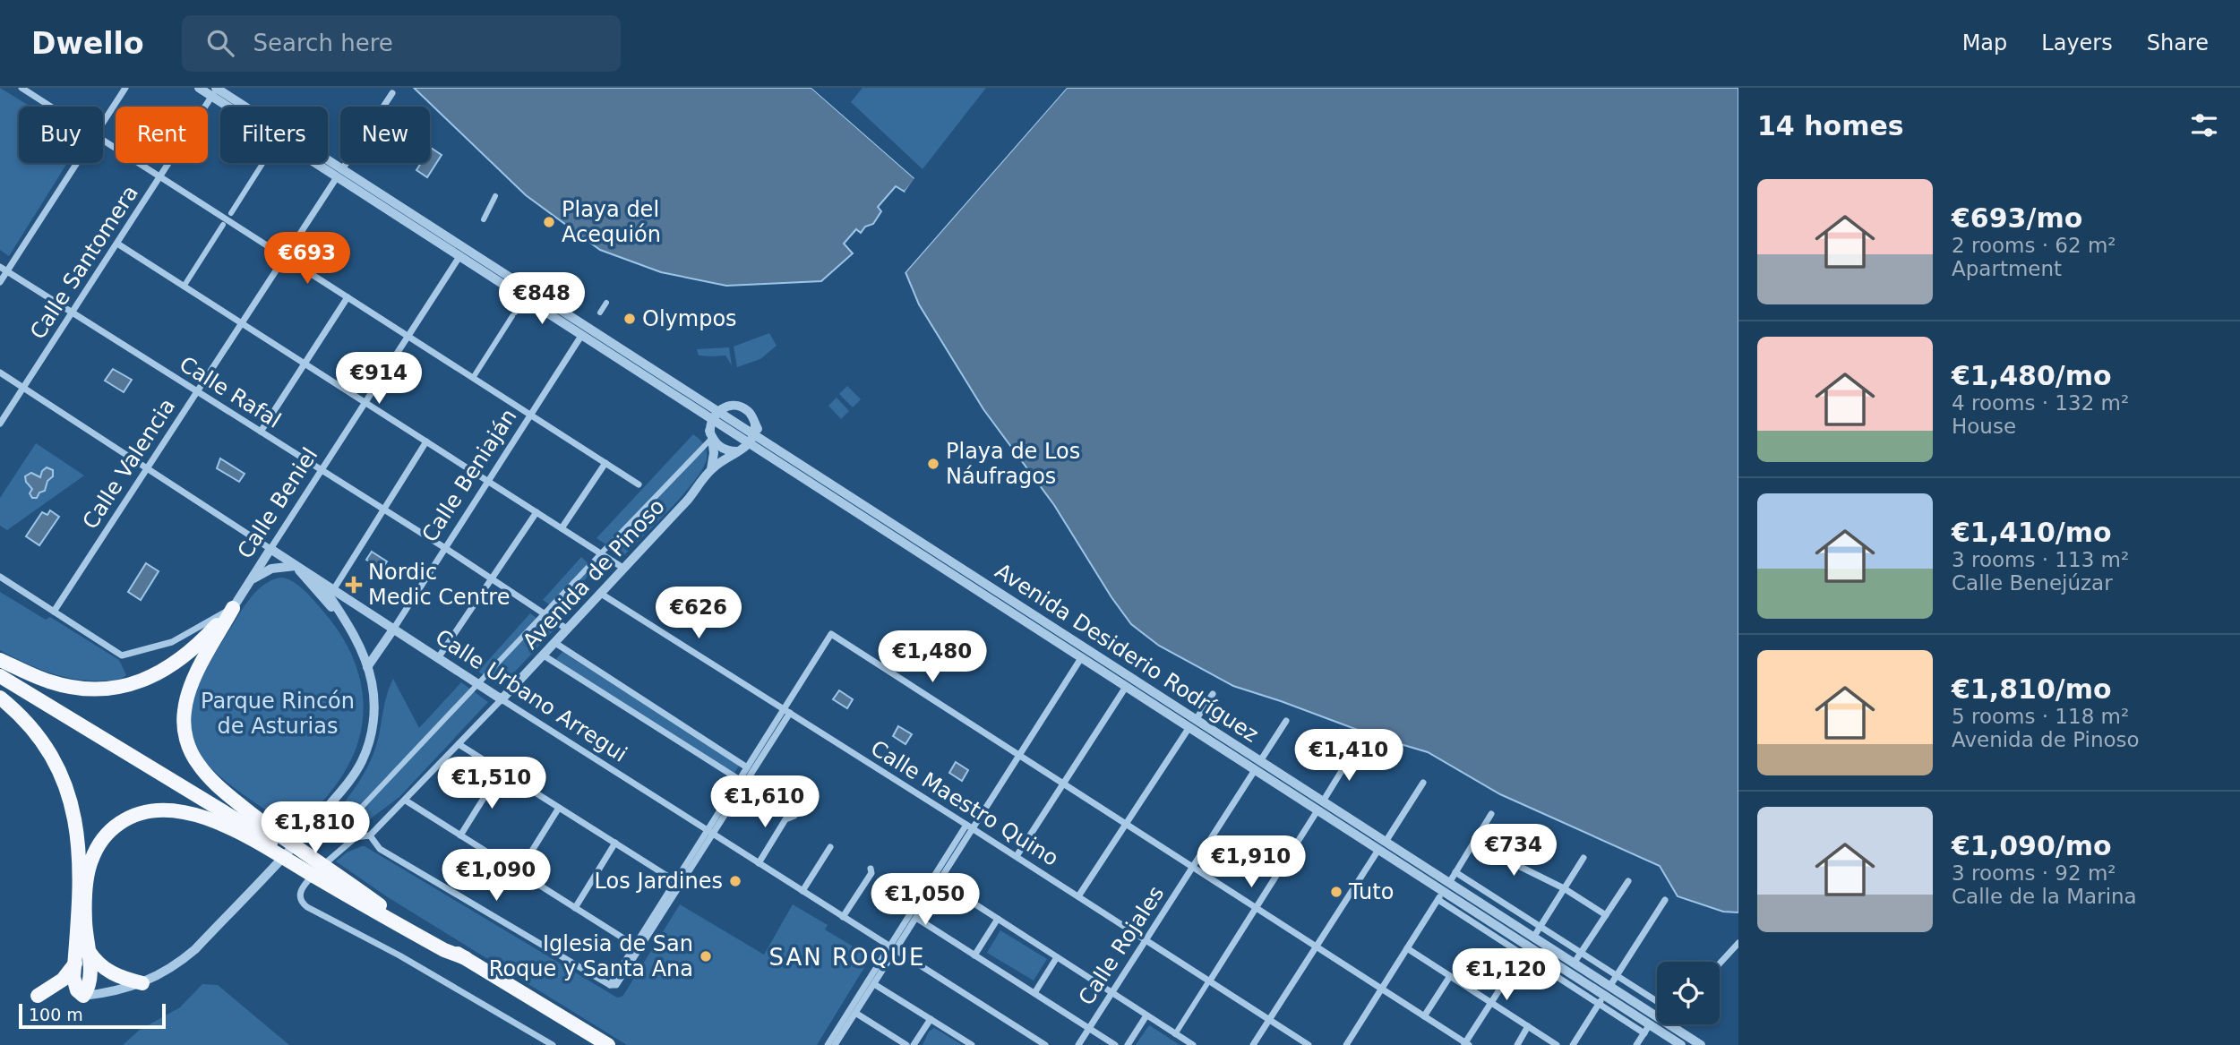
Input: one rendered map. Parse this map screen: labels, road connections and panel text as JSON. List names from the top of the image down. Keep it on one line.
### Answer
{"streets":{"street":["Calle Santomera","Calle Rafal","Calle Valencia","Calle Beniaján","Calle Beniel","Avenida de Pinoso","Avenida Desiderio Rodríguez","Calle Urbano Arregui","Calle Maestro Quino","Calle Rojales"]},"crossings":[["Calle Santomera","Calle Rafal"],["Calle Santomera","Calle Urbano Arregui"],["Calle Rafal","Calle Valencia"],["Calle Rafal","Calle Beniaján"],["Calle Rafal","Calle Beniel"],["Calle Rafal","Avenida de Pinoso"],["Calle Valencia","Calle Beniel"],["Calle Valencia","Calle Urbano Arregui"],["Calle Beniaján","Calle Urbano Arregui"],["Calle Beniel","Calle Urbano Arregui"],["Avenida de Pinoso","Calle Urbano Arregui"],["Avenida de Pinoso","Calle Maestro Quino"],["Avenida Desiderio Rodríguez","Calle Rojales"],["Calle Maestro Quino","Calle Rojales"]],"districts":["SAN ROQUE"],"parks":["Parque Rincón de Asturias"],"places":{"other":["Playa del Acequión","Olympos","Playa de Los Náufragos","Los Jardines","Tuto","Iglesia de San Roque y Santa Ana"],"health":["Nordic Medic Centre"]},"scale_bar":"100 m","page":{"header":"Dwello","search":"Search here","nav":["Map","Layers","Share"],"heading":"14 homes","chip":["Buy","Rent","Filters","New"],"list":[{"name":"€693/mo","note":"2 rooms · 62 m² · Apartment"},{"name":"€1,480/mo","note":"4 rooms · 132 m² · House"},{"name":"€1,410/mo","note":"3 rooms · 113 m² · Calle Benejúzar"},{"name":"€1,810/mo","note":"5 rooms · 118 m² · Avenida de Pinoso"},{"name":"€1,090/mo","note":"3 rooms · 92 m² · Calle de la Marina"}],"price":["€693","€848","€914","€626","€1,480","€1,410","€1,510","€1,610","€1,810","€734","€1,910","€1,090","€1,050","€1,120"],"scale":"100 m"}}
